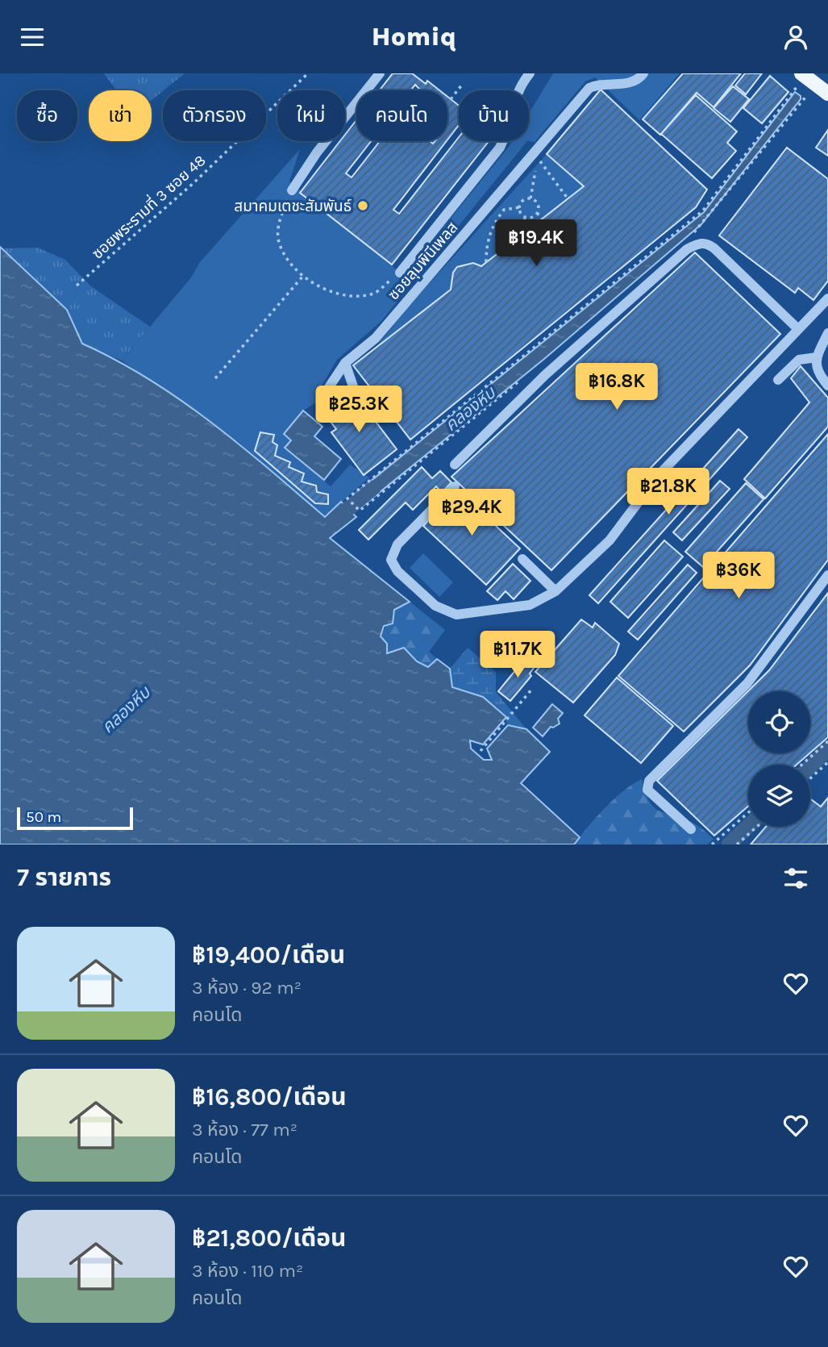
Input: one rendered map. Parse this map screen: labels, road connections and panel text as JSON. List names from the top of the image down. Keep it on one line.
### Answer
{"streets":{"street":["ซอยลุมพินีเพลส"],"path":["ซอยพระรามที่ 3 ซอย 48"]},"water":["คลองหีบ"],"places":["สมาคมเตชะสัมพันธ์"],"scale_bar":"50 m","page":{"header":"Homiq","chip":["ซื้อ","เช่า","ตัวกรอง","ใหม่","คอนโด","บ้าน"],"price":["฿19.4K","฿16.8K","฿25.3K","฿21.8K","฿29.4K","฿36K","฿11.7K"],"scale":"50 m","heading":"7 รายการ","list":[{"name":"฿19,400/เดือน","note":"3 ห้อง · 92 m² · คอนโด"},{"name":"฿16,800/เดือน","note":"3 ห้อง · 77 m² · คอนโด"},{"name":"฿21,800/เดือน","note":"3 ห้อง · 110 m² · คอนโด"}]}}
